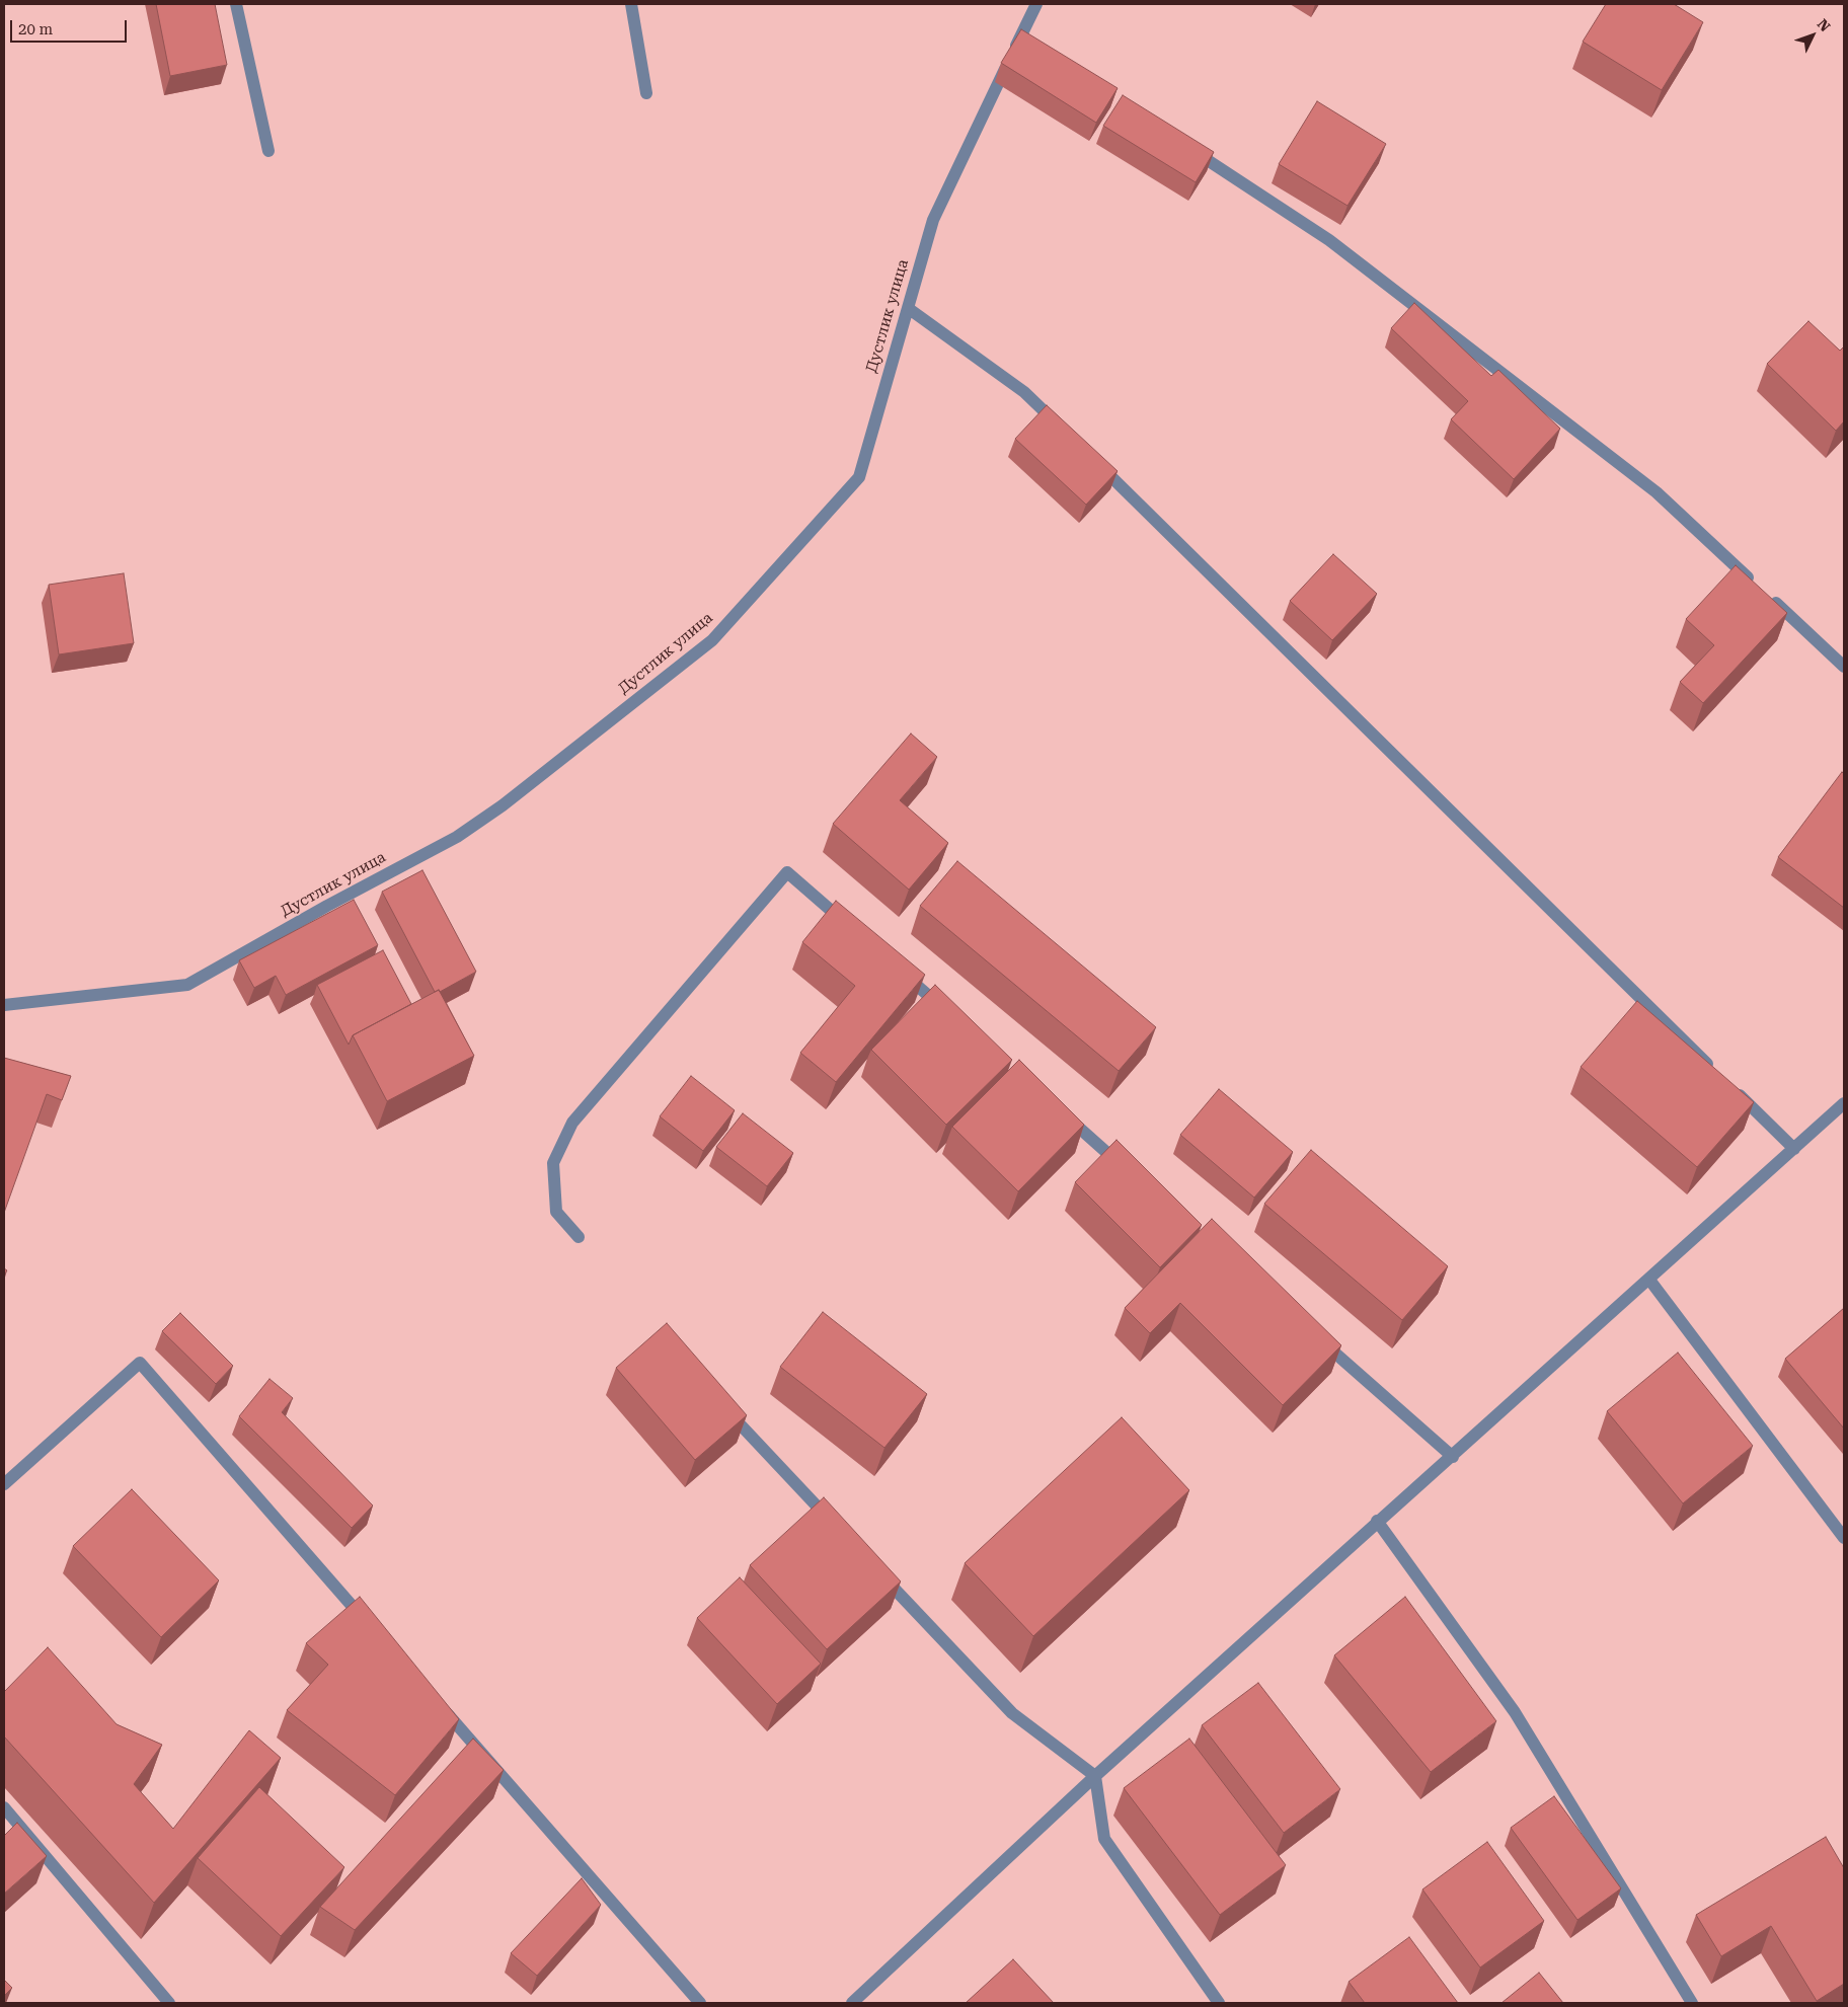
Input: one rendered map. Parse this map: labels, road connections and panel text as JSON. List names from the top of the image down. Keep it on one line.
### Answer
{"streets":{"street":["Дустлик улица"]},"scale_bar":"20 m","north":"top right"}
